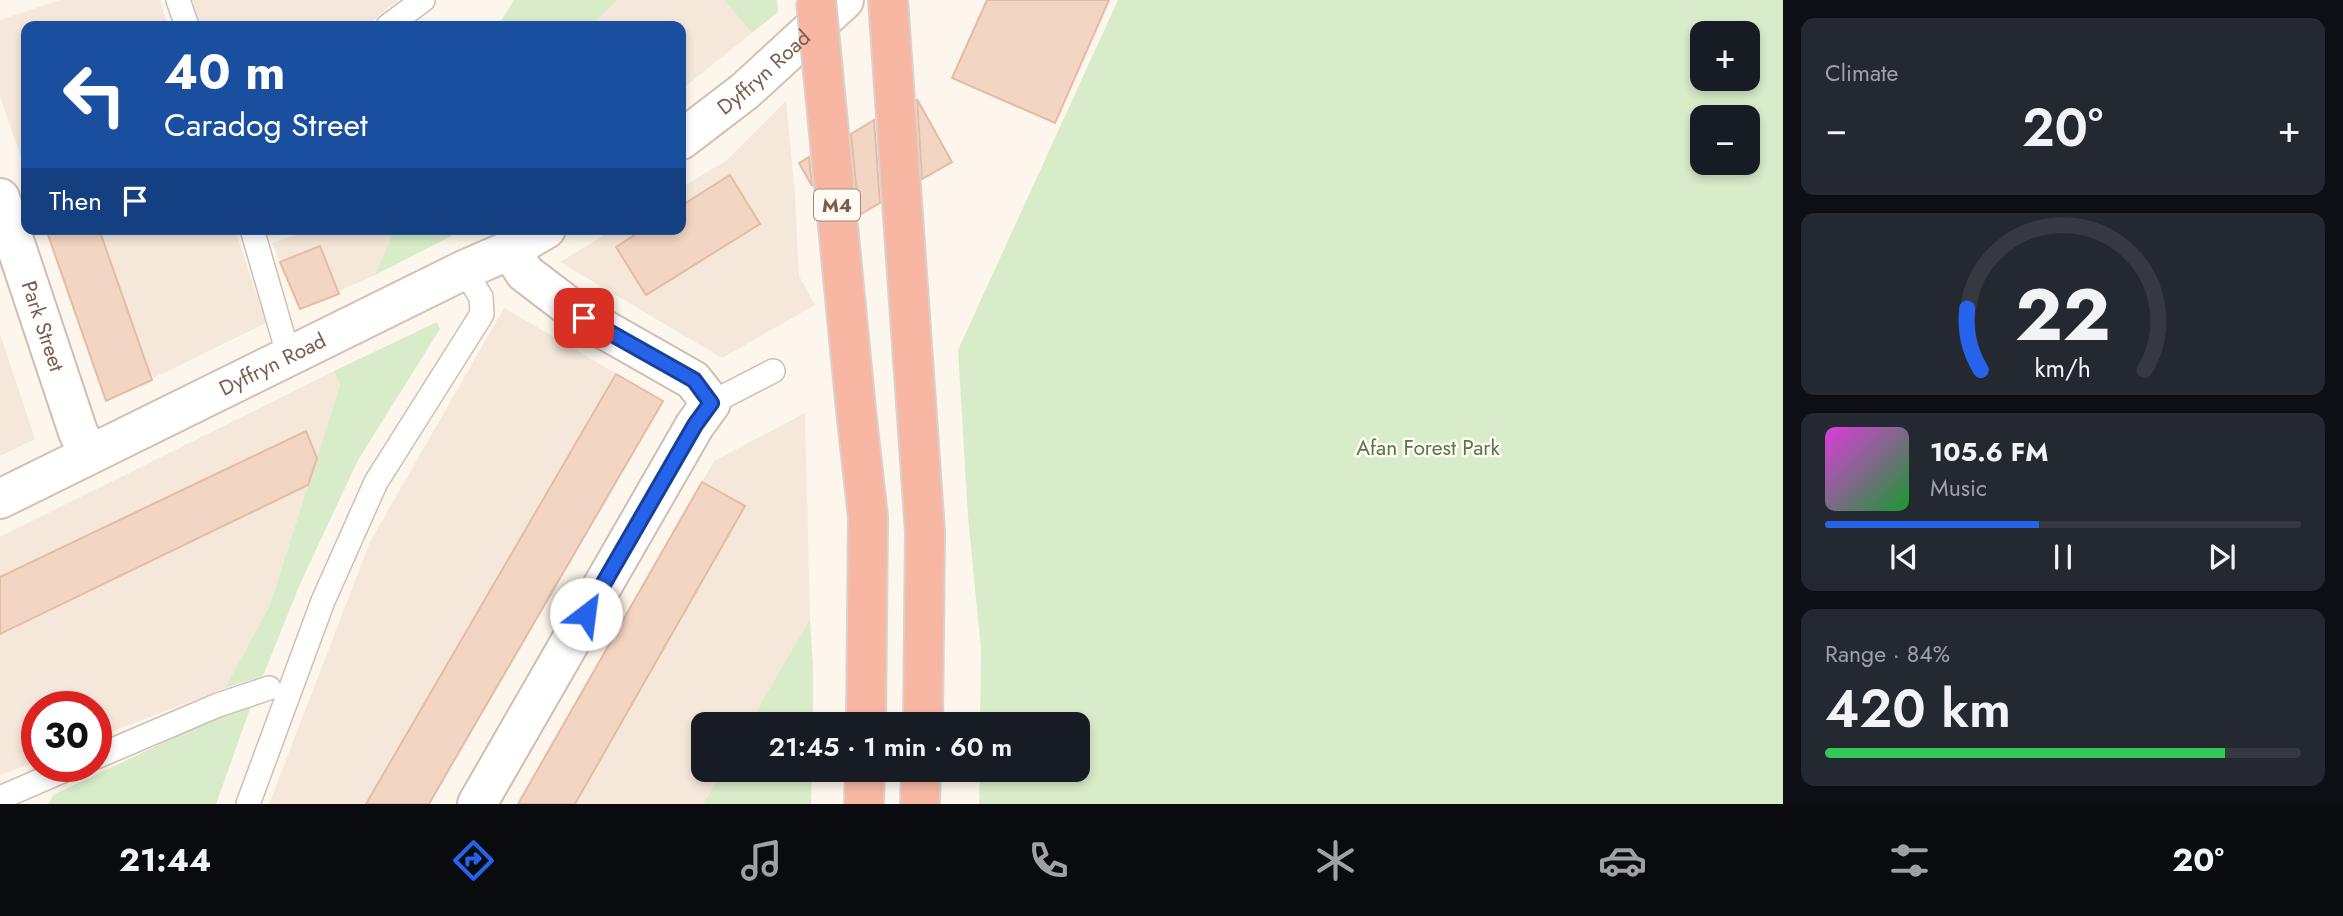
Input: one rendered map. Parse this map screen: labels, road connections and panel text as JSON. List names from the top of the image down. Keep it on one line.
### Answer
{"streets":{"highway":["M4"],"street":["Dyffryn Road","Park Street"]},"crossings":[["Dyffryn Road","Park Street"]],"parks":["Afan Forest Park"],"page":{"tile":["Climate",["Range · 84%","420 km"]],"map_buttons":["+","−"],"turn":["40 m","Caradog Street"],"heat":["−","20°","+"],"then":"Then","song":["105.6 FM","Music"],"limit":"30","trip":"21:45 · 1 min · 60 m","tabs":["21:44","20°"],"gauge":["22","km/h"]}}
